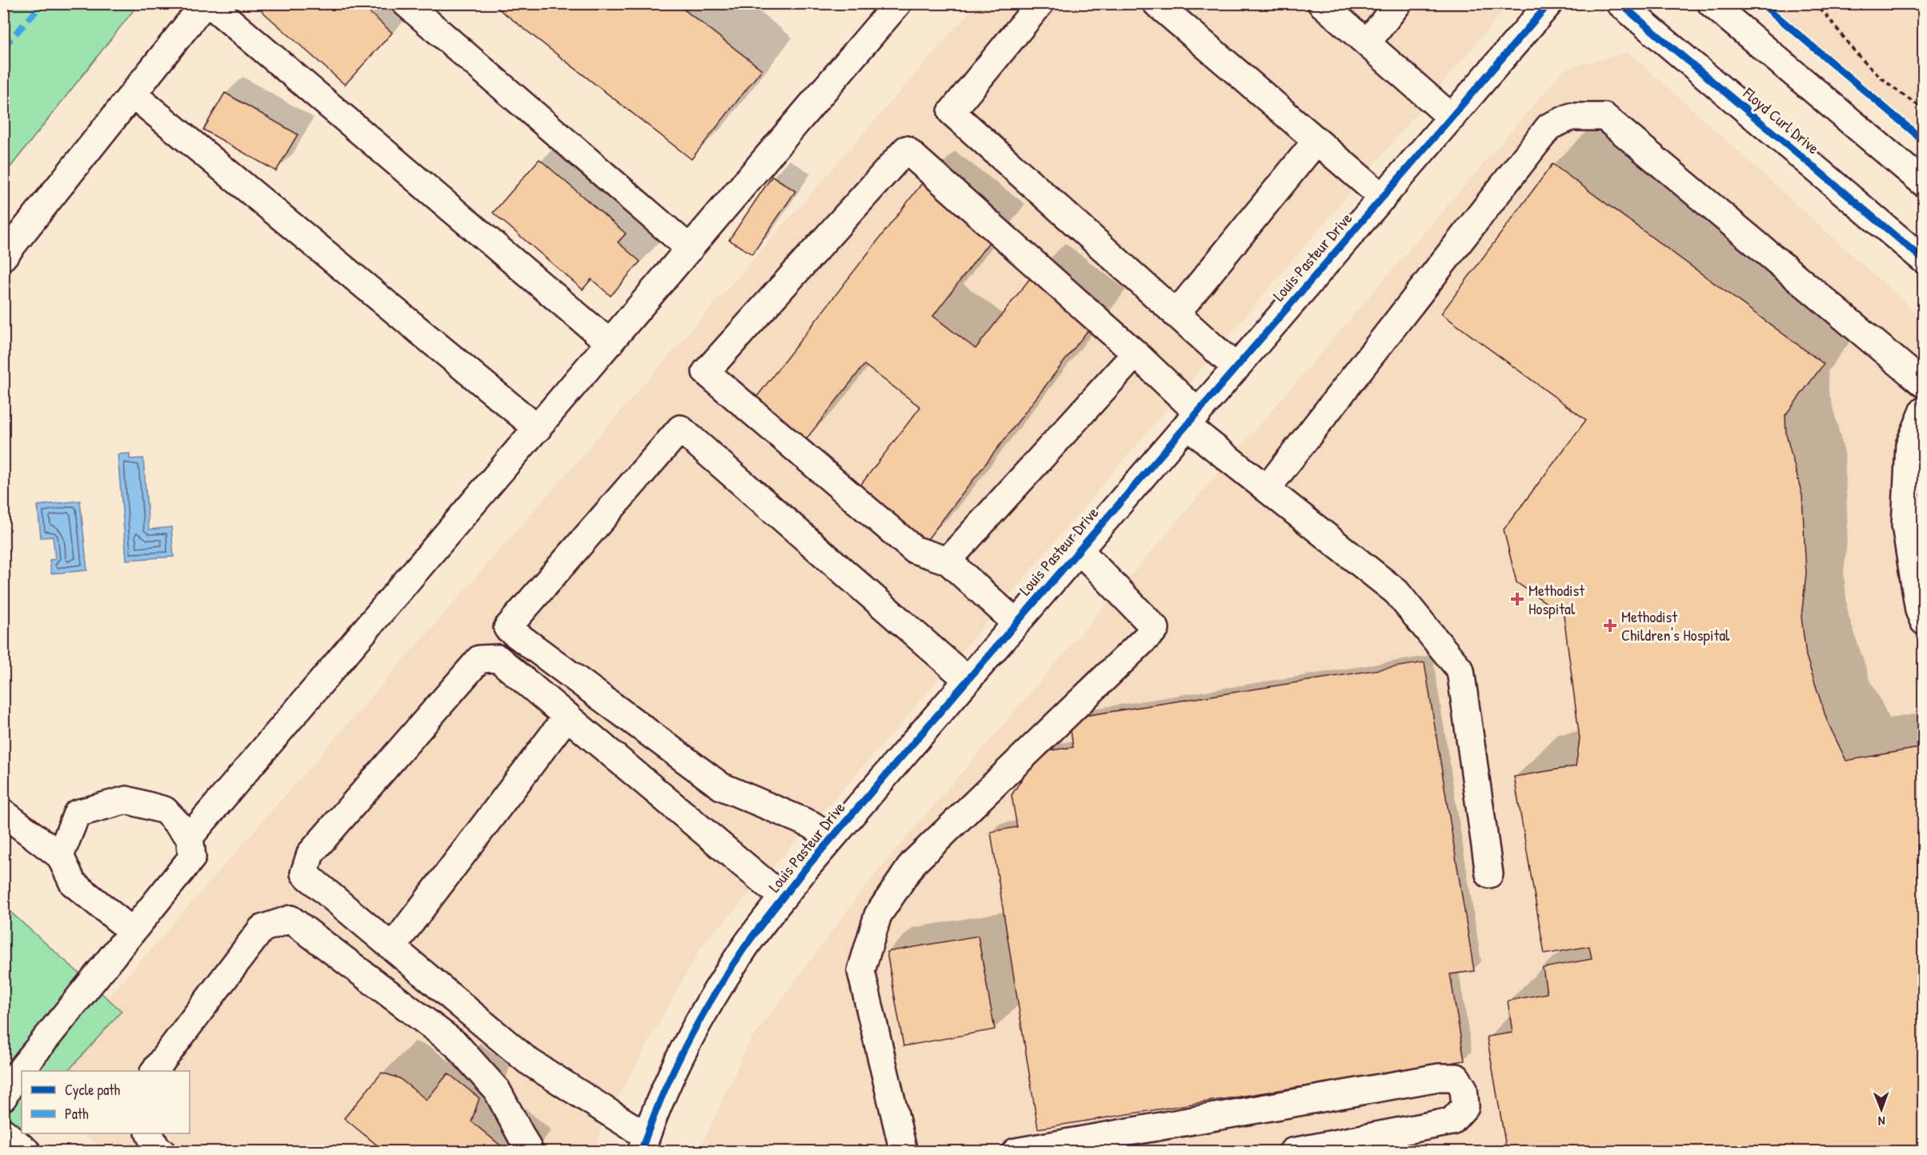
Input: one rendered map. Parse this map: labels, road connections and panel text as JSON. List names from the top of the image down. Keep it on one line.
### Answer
{"streets":{"street":["Floyd Curl Drive","Louis Pasteur Drive"]},"places":{"health":["Methodist Hospital","Methodist Children's Hospital"]},"legend":["Cycle path","Path"],"north":"bottom"}
